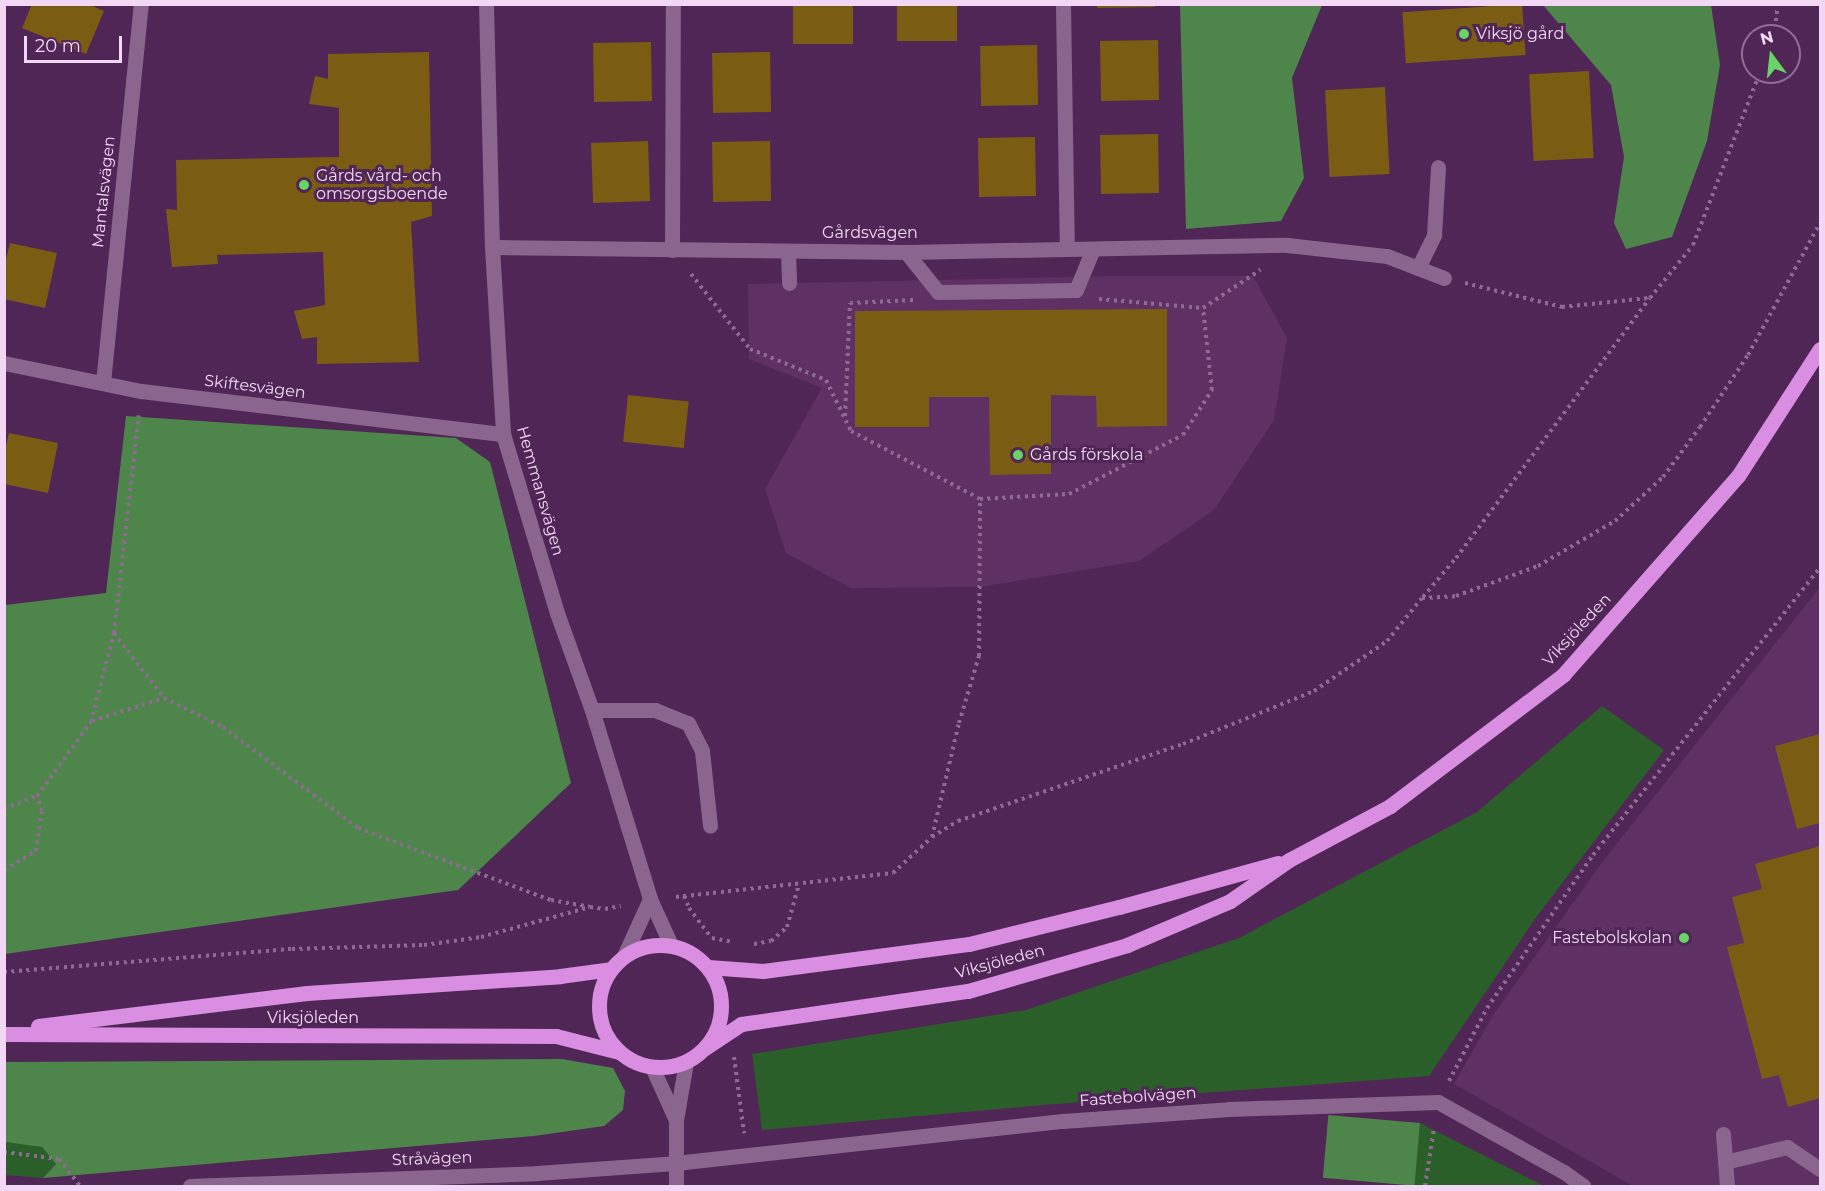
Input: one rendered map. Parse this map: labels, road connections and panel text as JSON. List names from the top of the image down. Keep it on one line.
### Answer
{"streets":{"main road":["Viksjöleden"],"street":["Mantalsvägen","Gårdsvägen","Skiftesvägen","Hemmansvägen","Fastebolvägen","Stråvägen"]},"crossings":[["Mantalsvägen","Skiftesvägen"],["Gårdsvägen","Hemmansvägen"],["Skiftesvägen","Hemmansvägen"],["Hemmansvägen","Viksjöleden"],["Fastebolvägen","Stråvägen"]],"places":["Viksjö gård","Gårds vård- och omsorgsboende","Gårds förskola","Fastebolskolan"],"scale_bar":"20 m","north":"top"}
